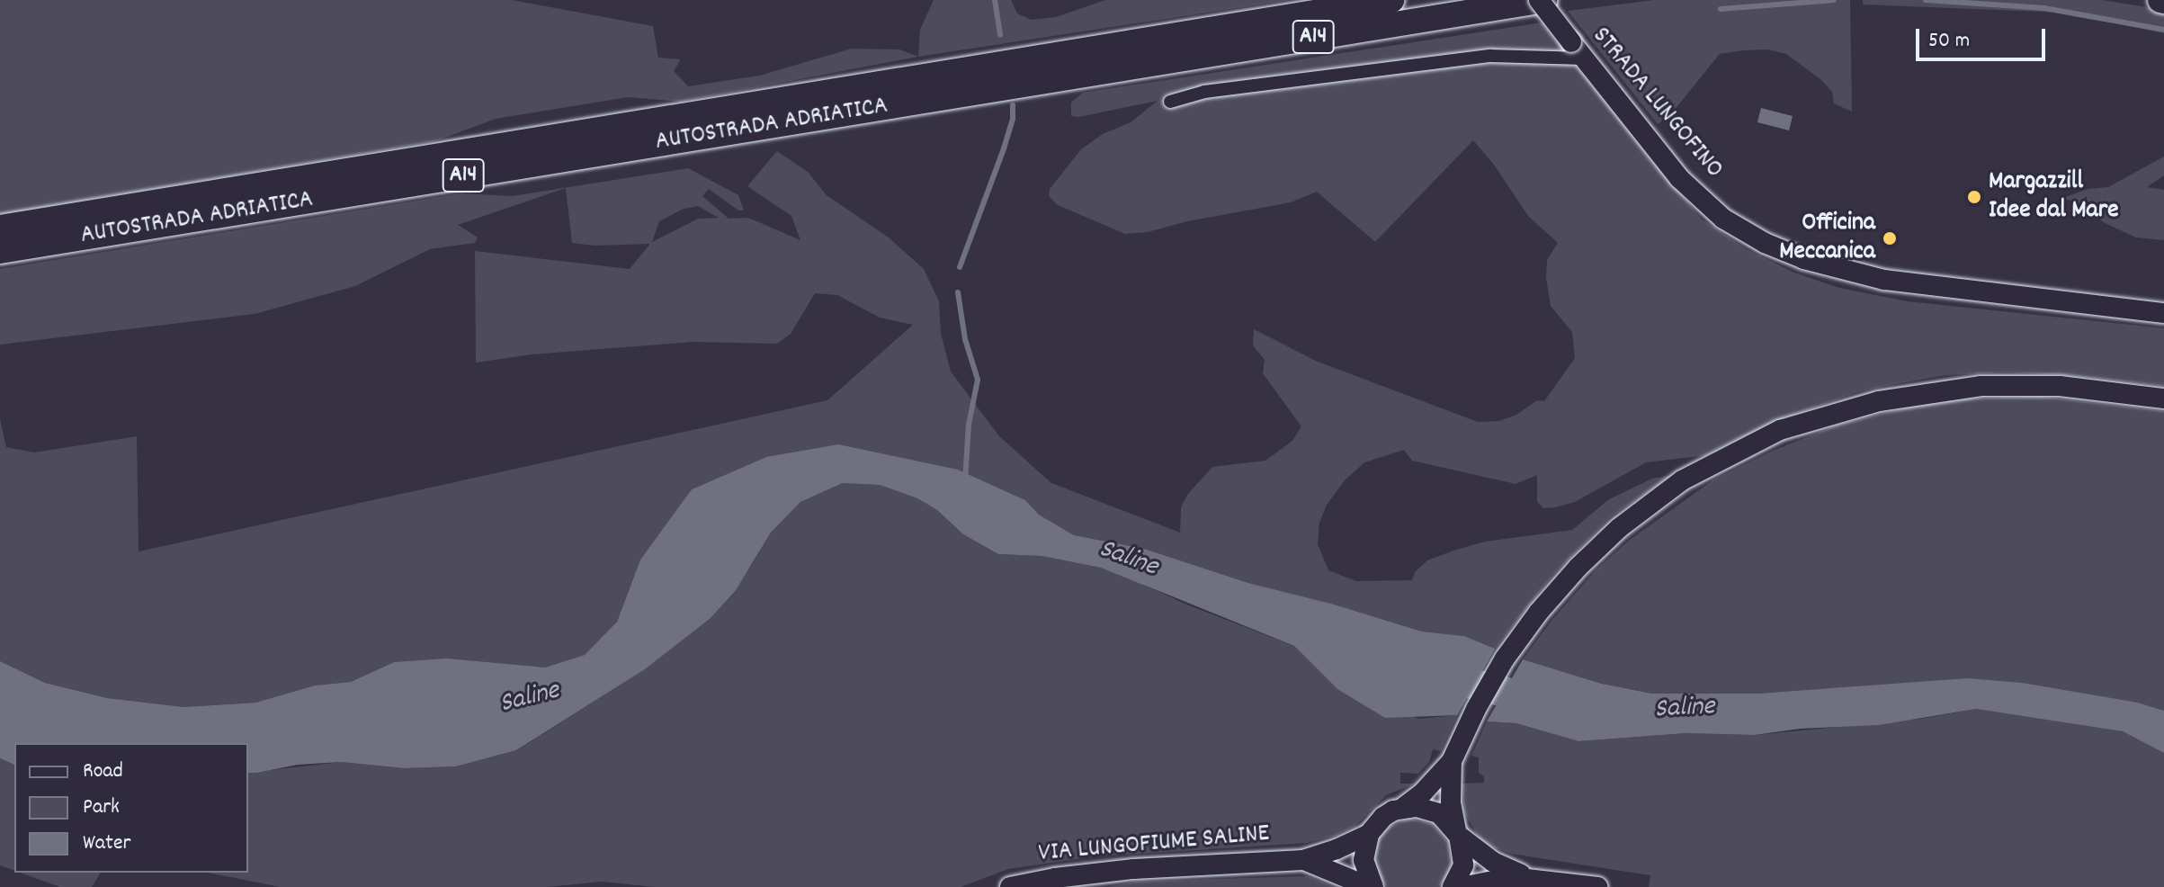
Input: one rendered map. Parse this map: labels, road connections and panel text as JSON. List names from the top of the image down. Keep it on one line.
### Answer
{"streets":{"highway":["A14","AUTOSTRADA ADRIATICA"],"street":["STRADA LUNGOFINO","VIA LUNGOFIUME SALINE"]},"crossings":[["STRADA LUNGOFINO","AUTOSTRADA ADRIATICA"]],"water":["Saline"],"places":["Margazzill Idee dal Mare","Officina Meccanica"],"legend":["Road","Park","Water"],"scale_bar":"50 m"}
